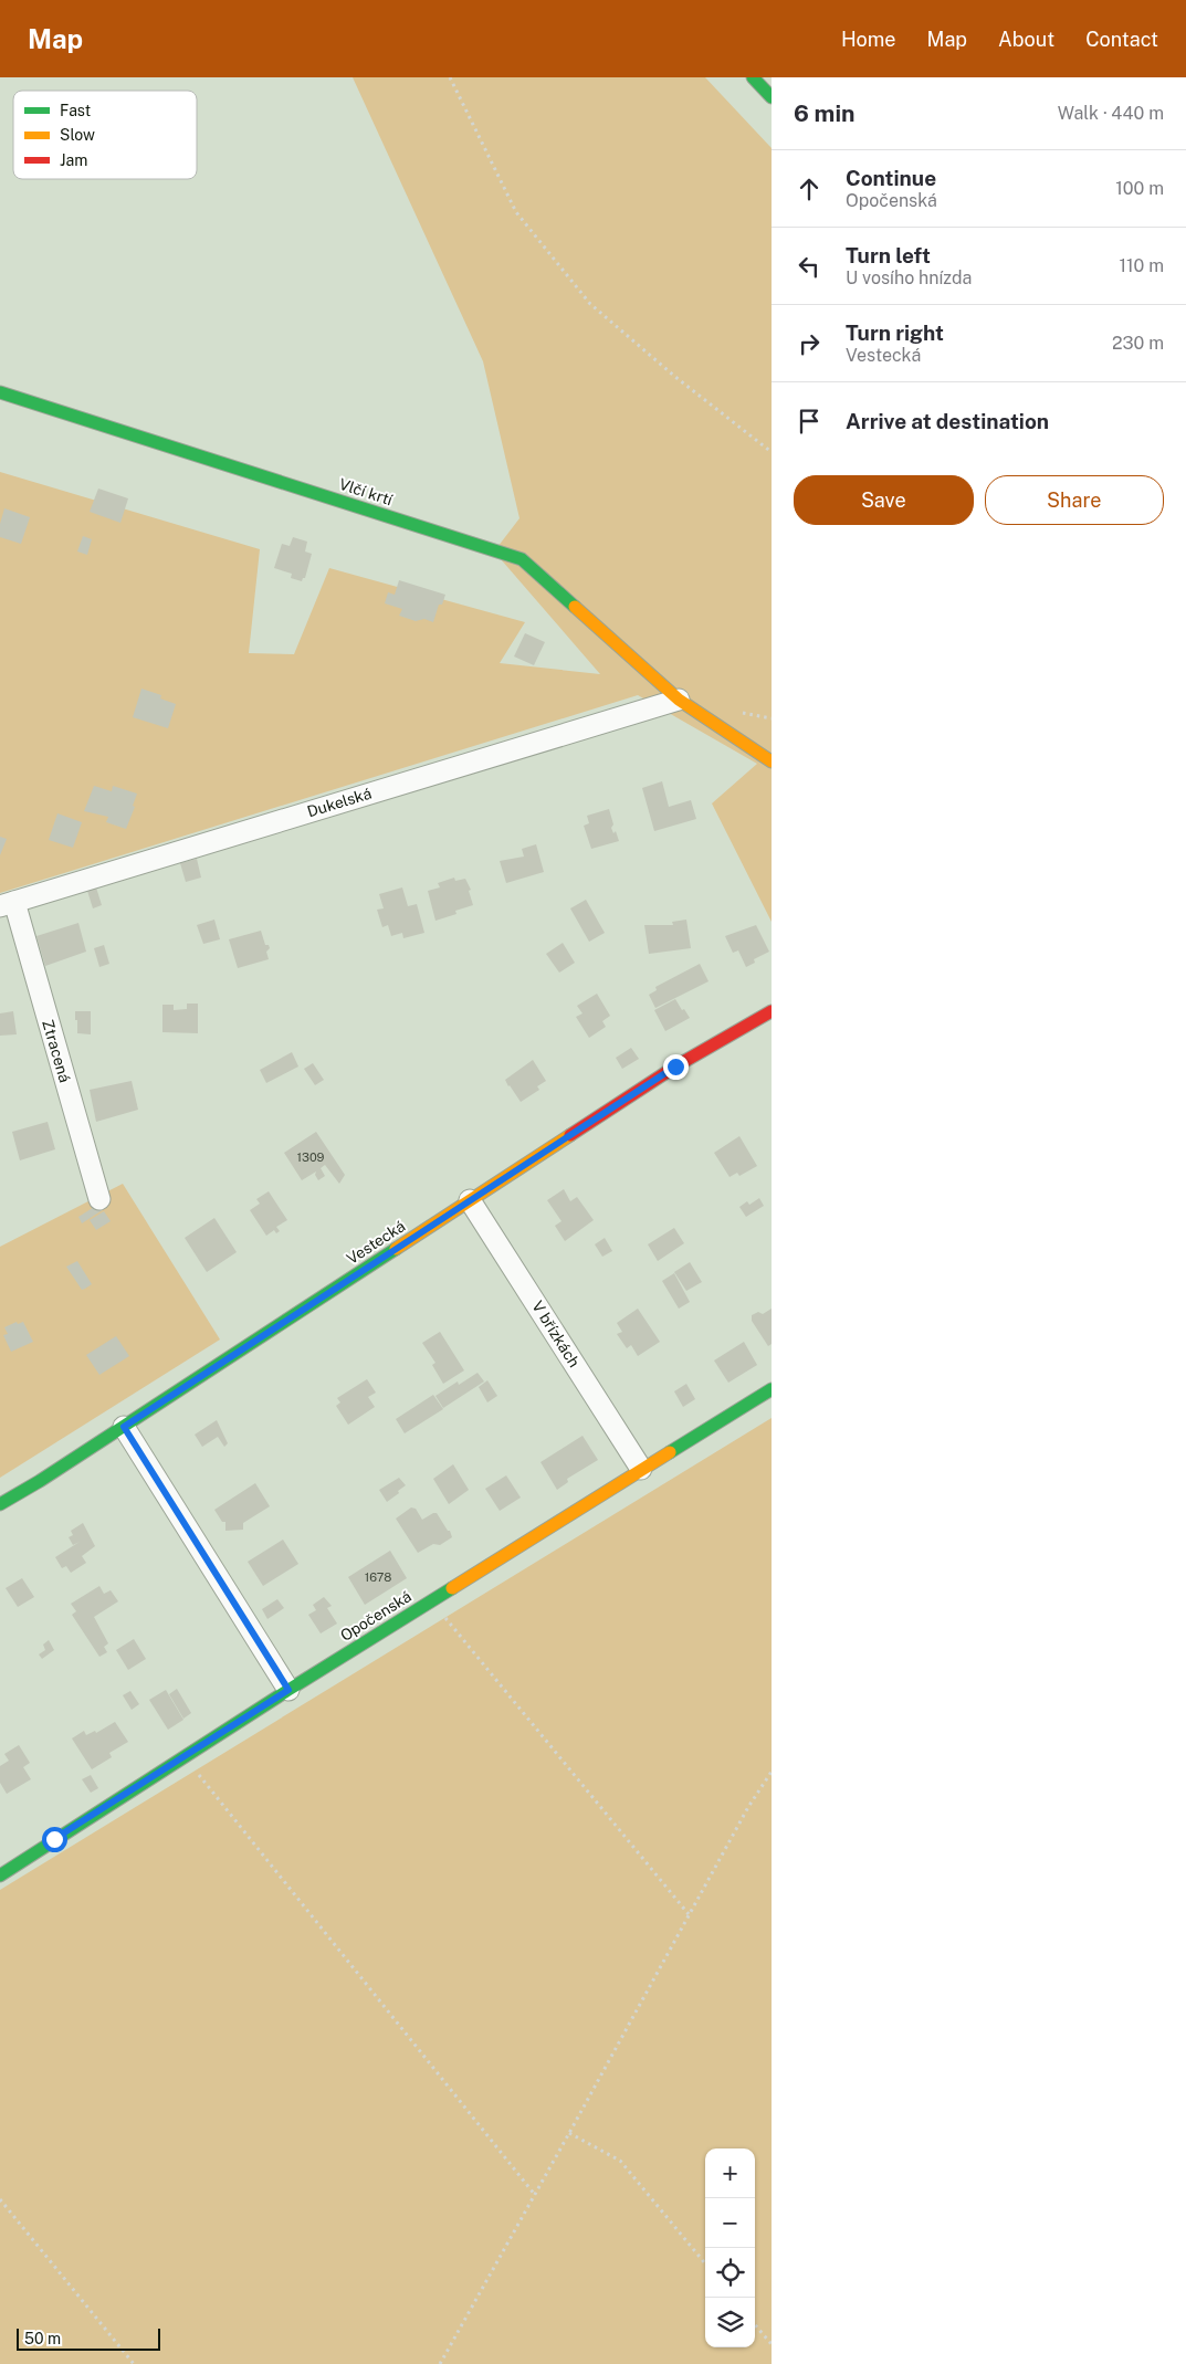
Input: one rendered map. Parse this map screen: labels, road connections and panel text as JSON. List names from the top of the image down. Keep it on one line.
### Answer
{"streets":{"main road":["Vlčí krtí","Vestecká","Opočenská"],"street":["Dukelská","Ztracená","V břízkách"]},"crossings":[["Vlčí krtí","Dukelská"],["Dukelská","Ztracená"],["Vestecká","V břízkách"],["V břízkách","Opočenská"]],"house_numbers":["1309","1678"],"legend":["Fast","Slow","Jam"],"scale_bar":"50 m","page":{"header":"Map","nav":["Home","Map","About","Contact"],"heading":["6 min","Walk · 440 m"],"list":[["Continue","Opočenská","100 m"],["Turn left","U vosího hnízda","110 m"],["Turn right","Vestecká","230 m"],"Arrive at destination"],"buttons":["Save","Share"],"map_buttons":["+","−"],"scale":"50 m"}}
